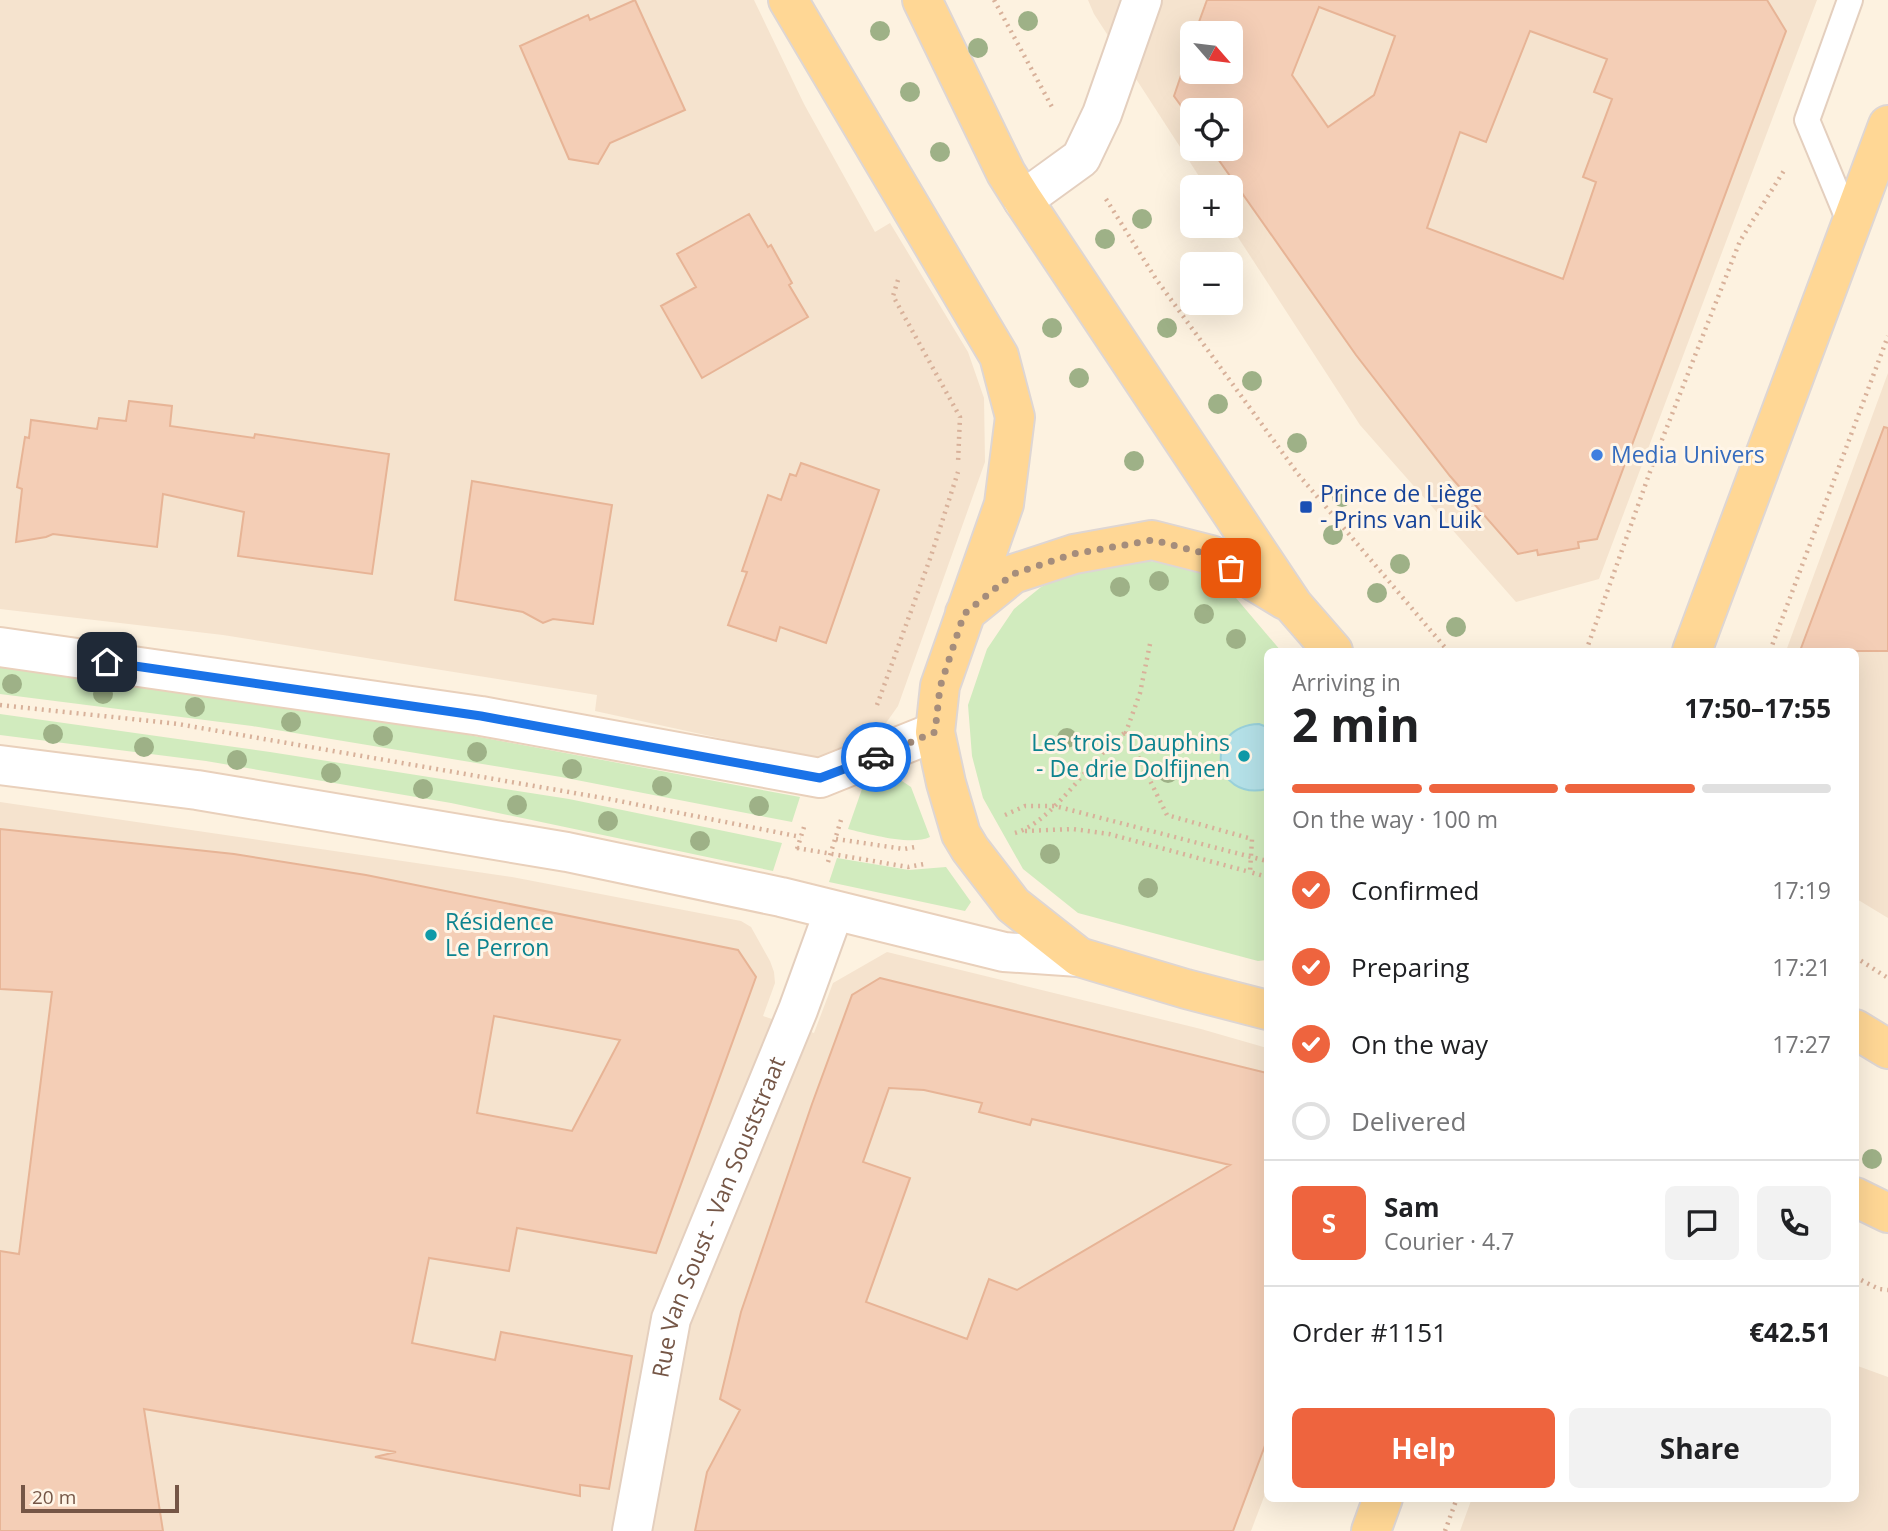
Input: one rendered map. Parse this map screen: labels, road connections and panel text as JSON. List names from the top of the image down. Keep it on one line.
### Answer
{"streets":{"street":["Rue Van Soust - Van Souststraat"]},"places":{"other":["Media Univers","Les trois Dauphins - De drie Dolfijnen","Résidence Le Perron"],"transit":["Prince de Liège - Prins van Luik"]},"scale_bar":"20 m","north":"bottom right","page":{"map_buttons":["+","−"],"heading":["2 min","Arriving in","17:50–17:55"],"panel":["Sam","Courier · 4.7","Order #1151","€42.51"],"bar":"On the way · 100 m","list":[["Confirmed","17:19"],["Preparing","17:21"],["On the way","17:27"],"Delivered"],"round":"S","buttons":["Help","Share"],"scale":"20 m"}}
